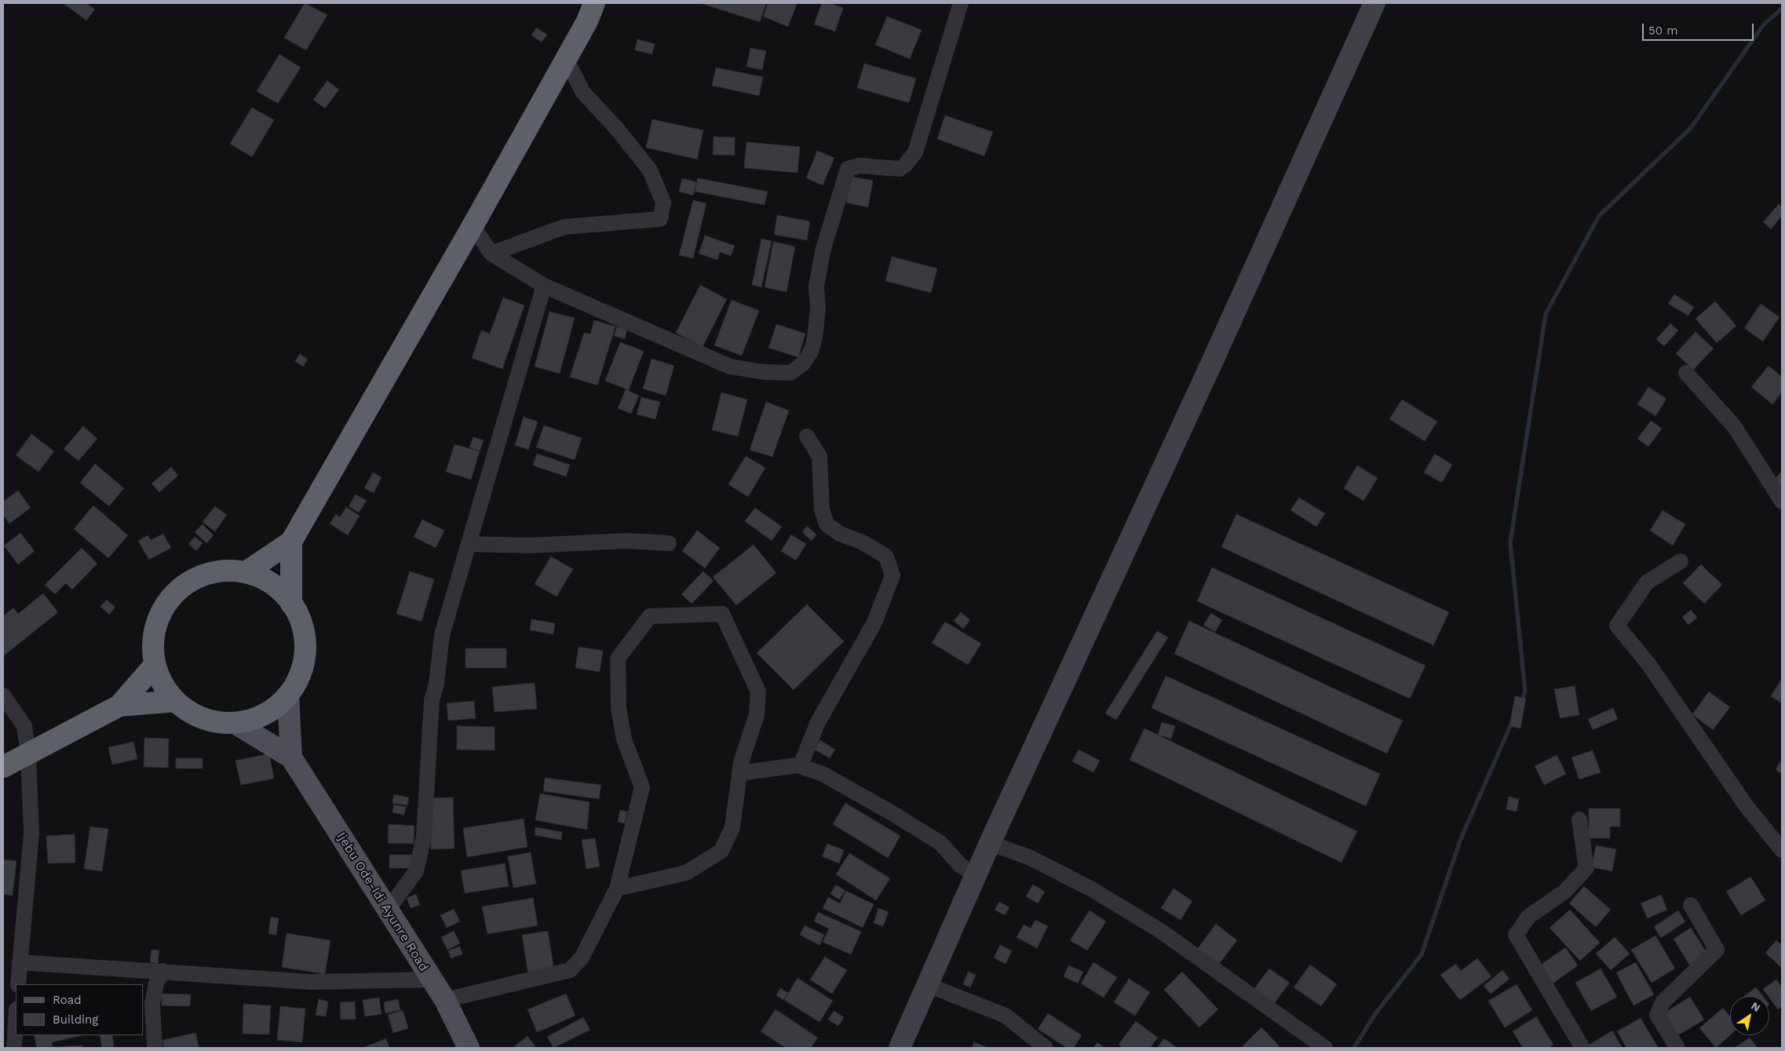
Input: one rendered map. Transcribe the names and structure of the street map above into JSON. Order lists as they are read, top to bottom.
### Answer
{
  "streets": {
    "main road": ["Ijebu Ode-Idi Ayunre Road"]
  },
  "legend": ["Road", "Building"],
  "scale_bar": "50 m",
  "north": "top right"
}
